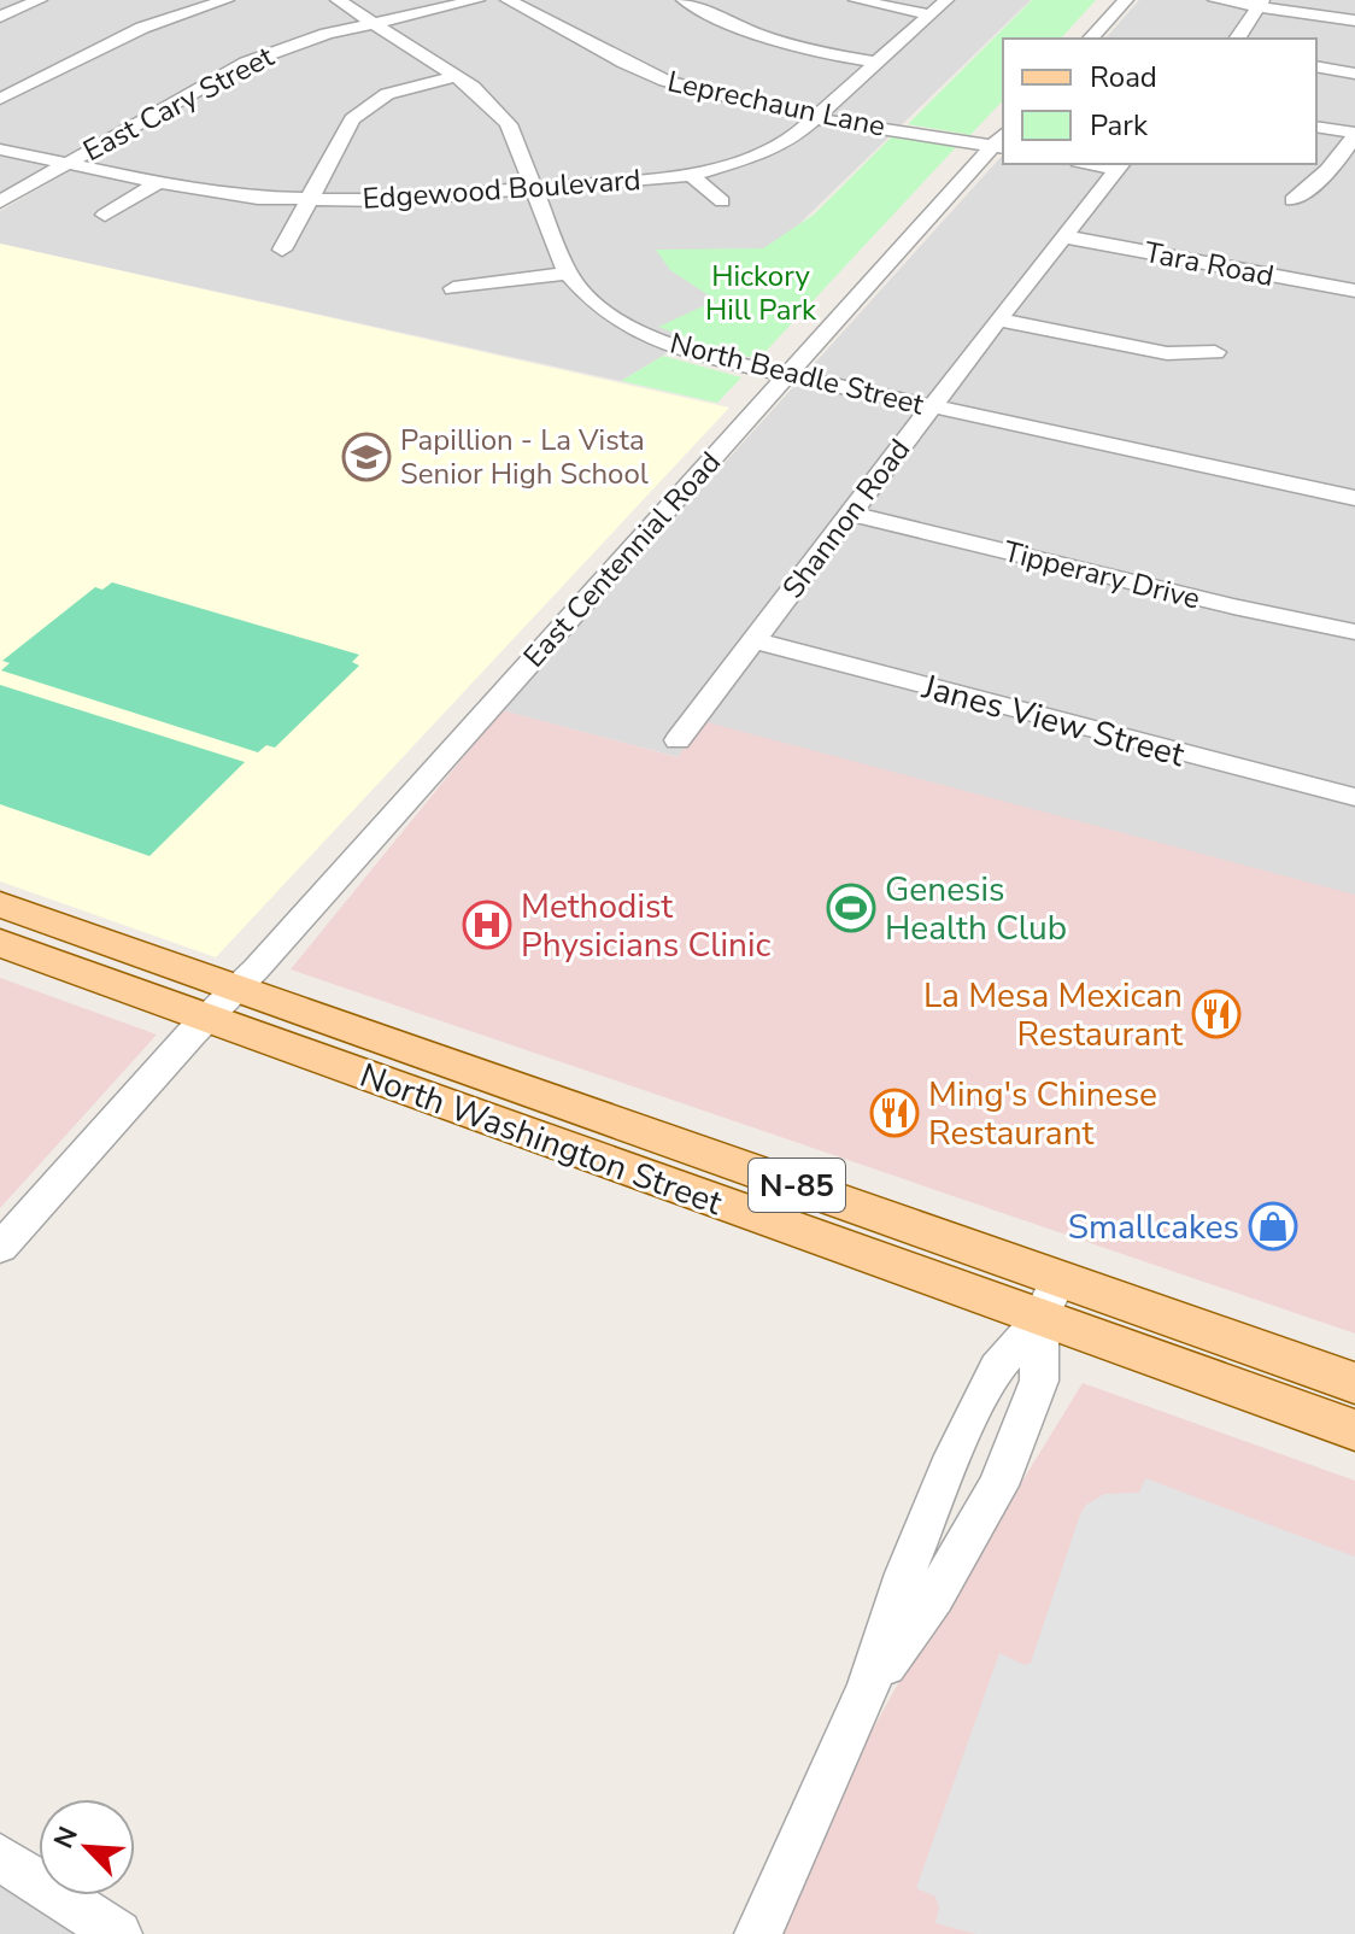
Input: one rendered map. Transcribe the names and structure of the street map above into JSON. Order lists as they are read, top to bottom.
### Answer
{
  "streets": {
    "main road": ["North Washington Street", "N-85"],
    "street": [
      "East Cary Street",
      "Leprechaun Lane",
      "Edgewood Boulevard",
      "Tara Road",
      "North Beadle Street",
      "Shannon Road",
      "East Centennial Road",
      "Tipperary Drive",
      "Janes View Street"
    ]
  },
  "crossings": [
    ["East Cary Street", "Edgewood Boulevard"],
    ["East Cary Street", "North Beadle Street"],
    ["Leprechaun Lane", "Edgewood Boulevard"],
    ["Leprechaun Lane", "East Centennial Road"],
    ["Edgewood Boulevard", "North Beadle Street"],
    ["Tara Road", "Shannon Road"],
    ["North Beadle Street", "Shannon Road"],
    ["North Beadle Street", "East Centennial Road"],
    ["Shannon Road", "Tipperary Drive"],
    ["Shannon Road", "Janes View Street"],
    ["East Centennial Road", "North Washington Street"]
  ],
  "parks": ["Hickory Hill Park"],
  "places": {
    "school or university": ["Papillion - La Vista Senior High School"],
    "sports": ["Genesis Health Club"],
    "hospital": ["Methodist Physicians Clinic"],
    "restaurant": ["La Mesa Mexican Restaurant", "Ming's Chinese Restaurant"],
    "shop": ["Smallcakes"]
  },
  "legend": ["Road", "Park"],
  "north": "top left"
}
